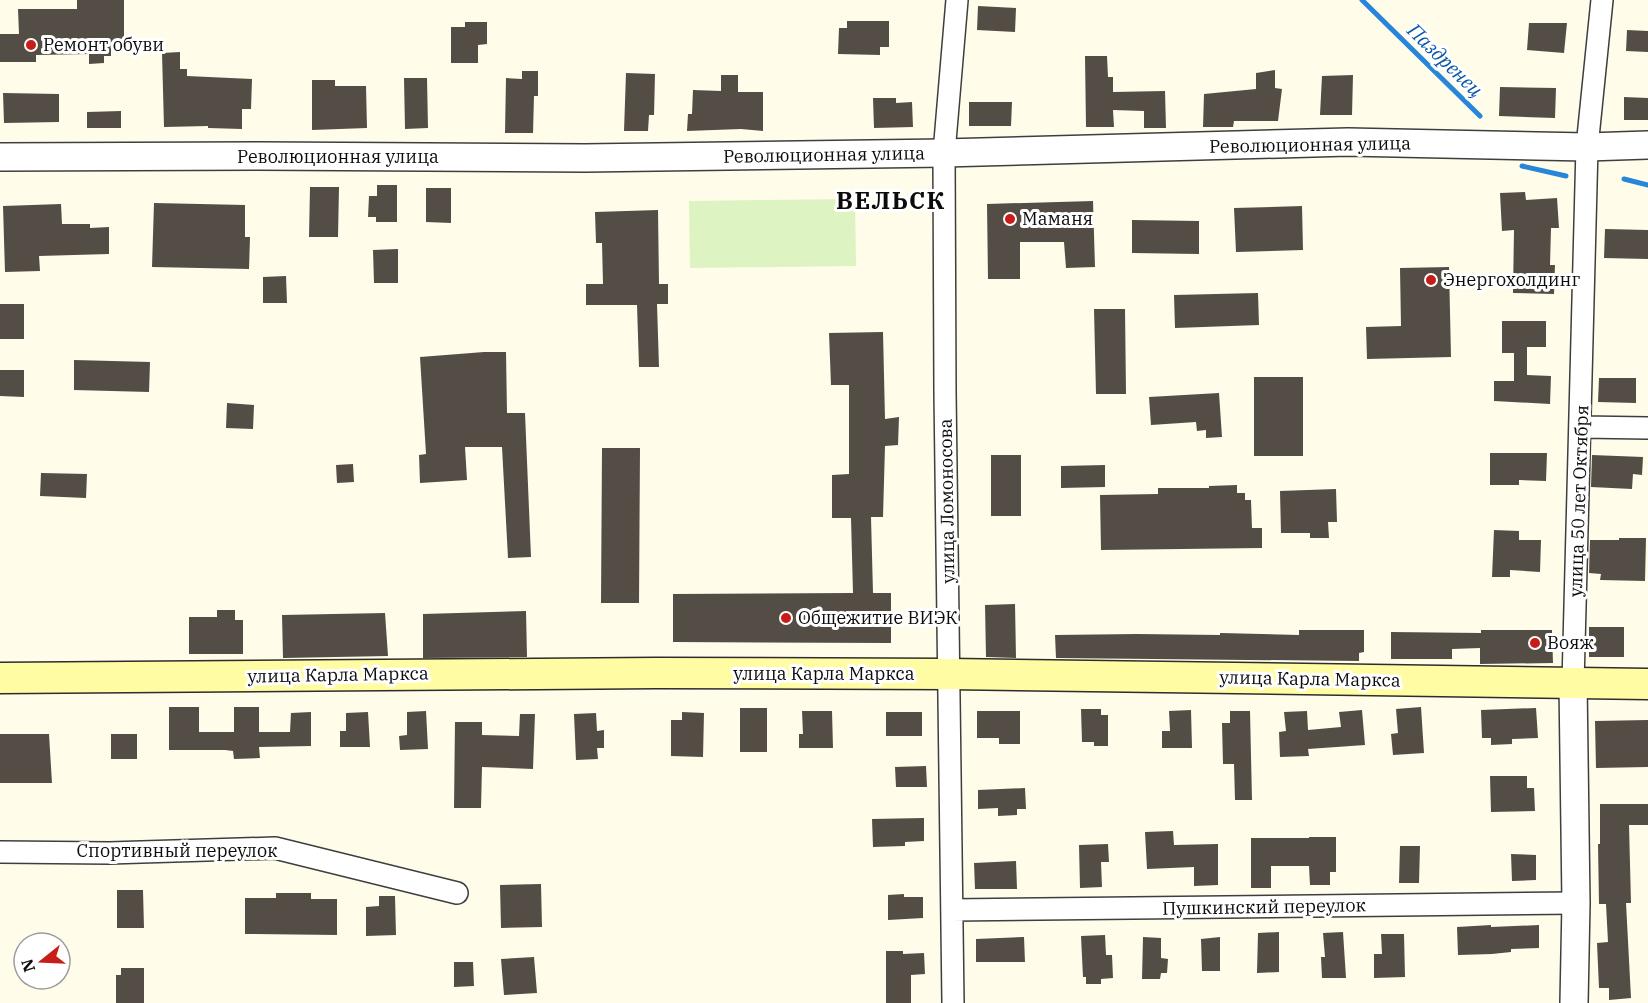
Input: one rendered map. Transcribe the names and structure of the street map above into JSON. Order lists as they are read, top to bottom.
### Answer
{
  "streets": {
    "main road": ["улица Карла Маркса"],
    "street": [
      "Революционная улица",
      "улица Ломоносова",
      "улица 50 лет Октября",
      "Спортивный переулок",
      "Пушкинский переулок"
    ]
  },
  "crossings": [
    ["Революционная улица", "улица Ломоносова"],
    ["Революционная улица", "улица 50 лет Октября"],
    ["улица Ломоносова", "улица Карла Маркса"],
    ["улица Ломоносова", "Пушкинский переулок"],
    ["улица 50 лет Октября", "улица Карла Маркса"],
    ["улица 50 лет Октября", "Пушкинский переулок"]
  ],
  "districts": ["ВЕЛЬСК"],
  "water": ["Паздренец"],
  "places": [
    "Ремонт обуви",
    "Маманя",
    "Энергохолдинг",
    "Общежитие ВИЭК",
    "Вояж"
  ],
  "north": "left"
}
